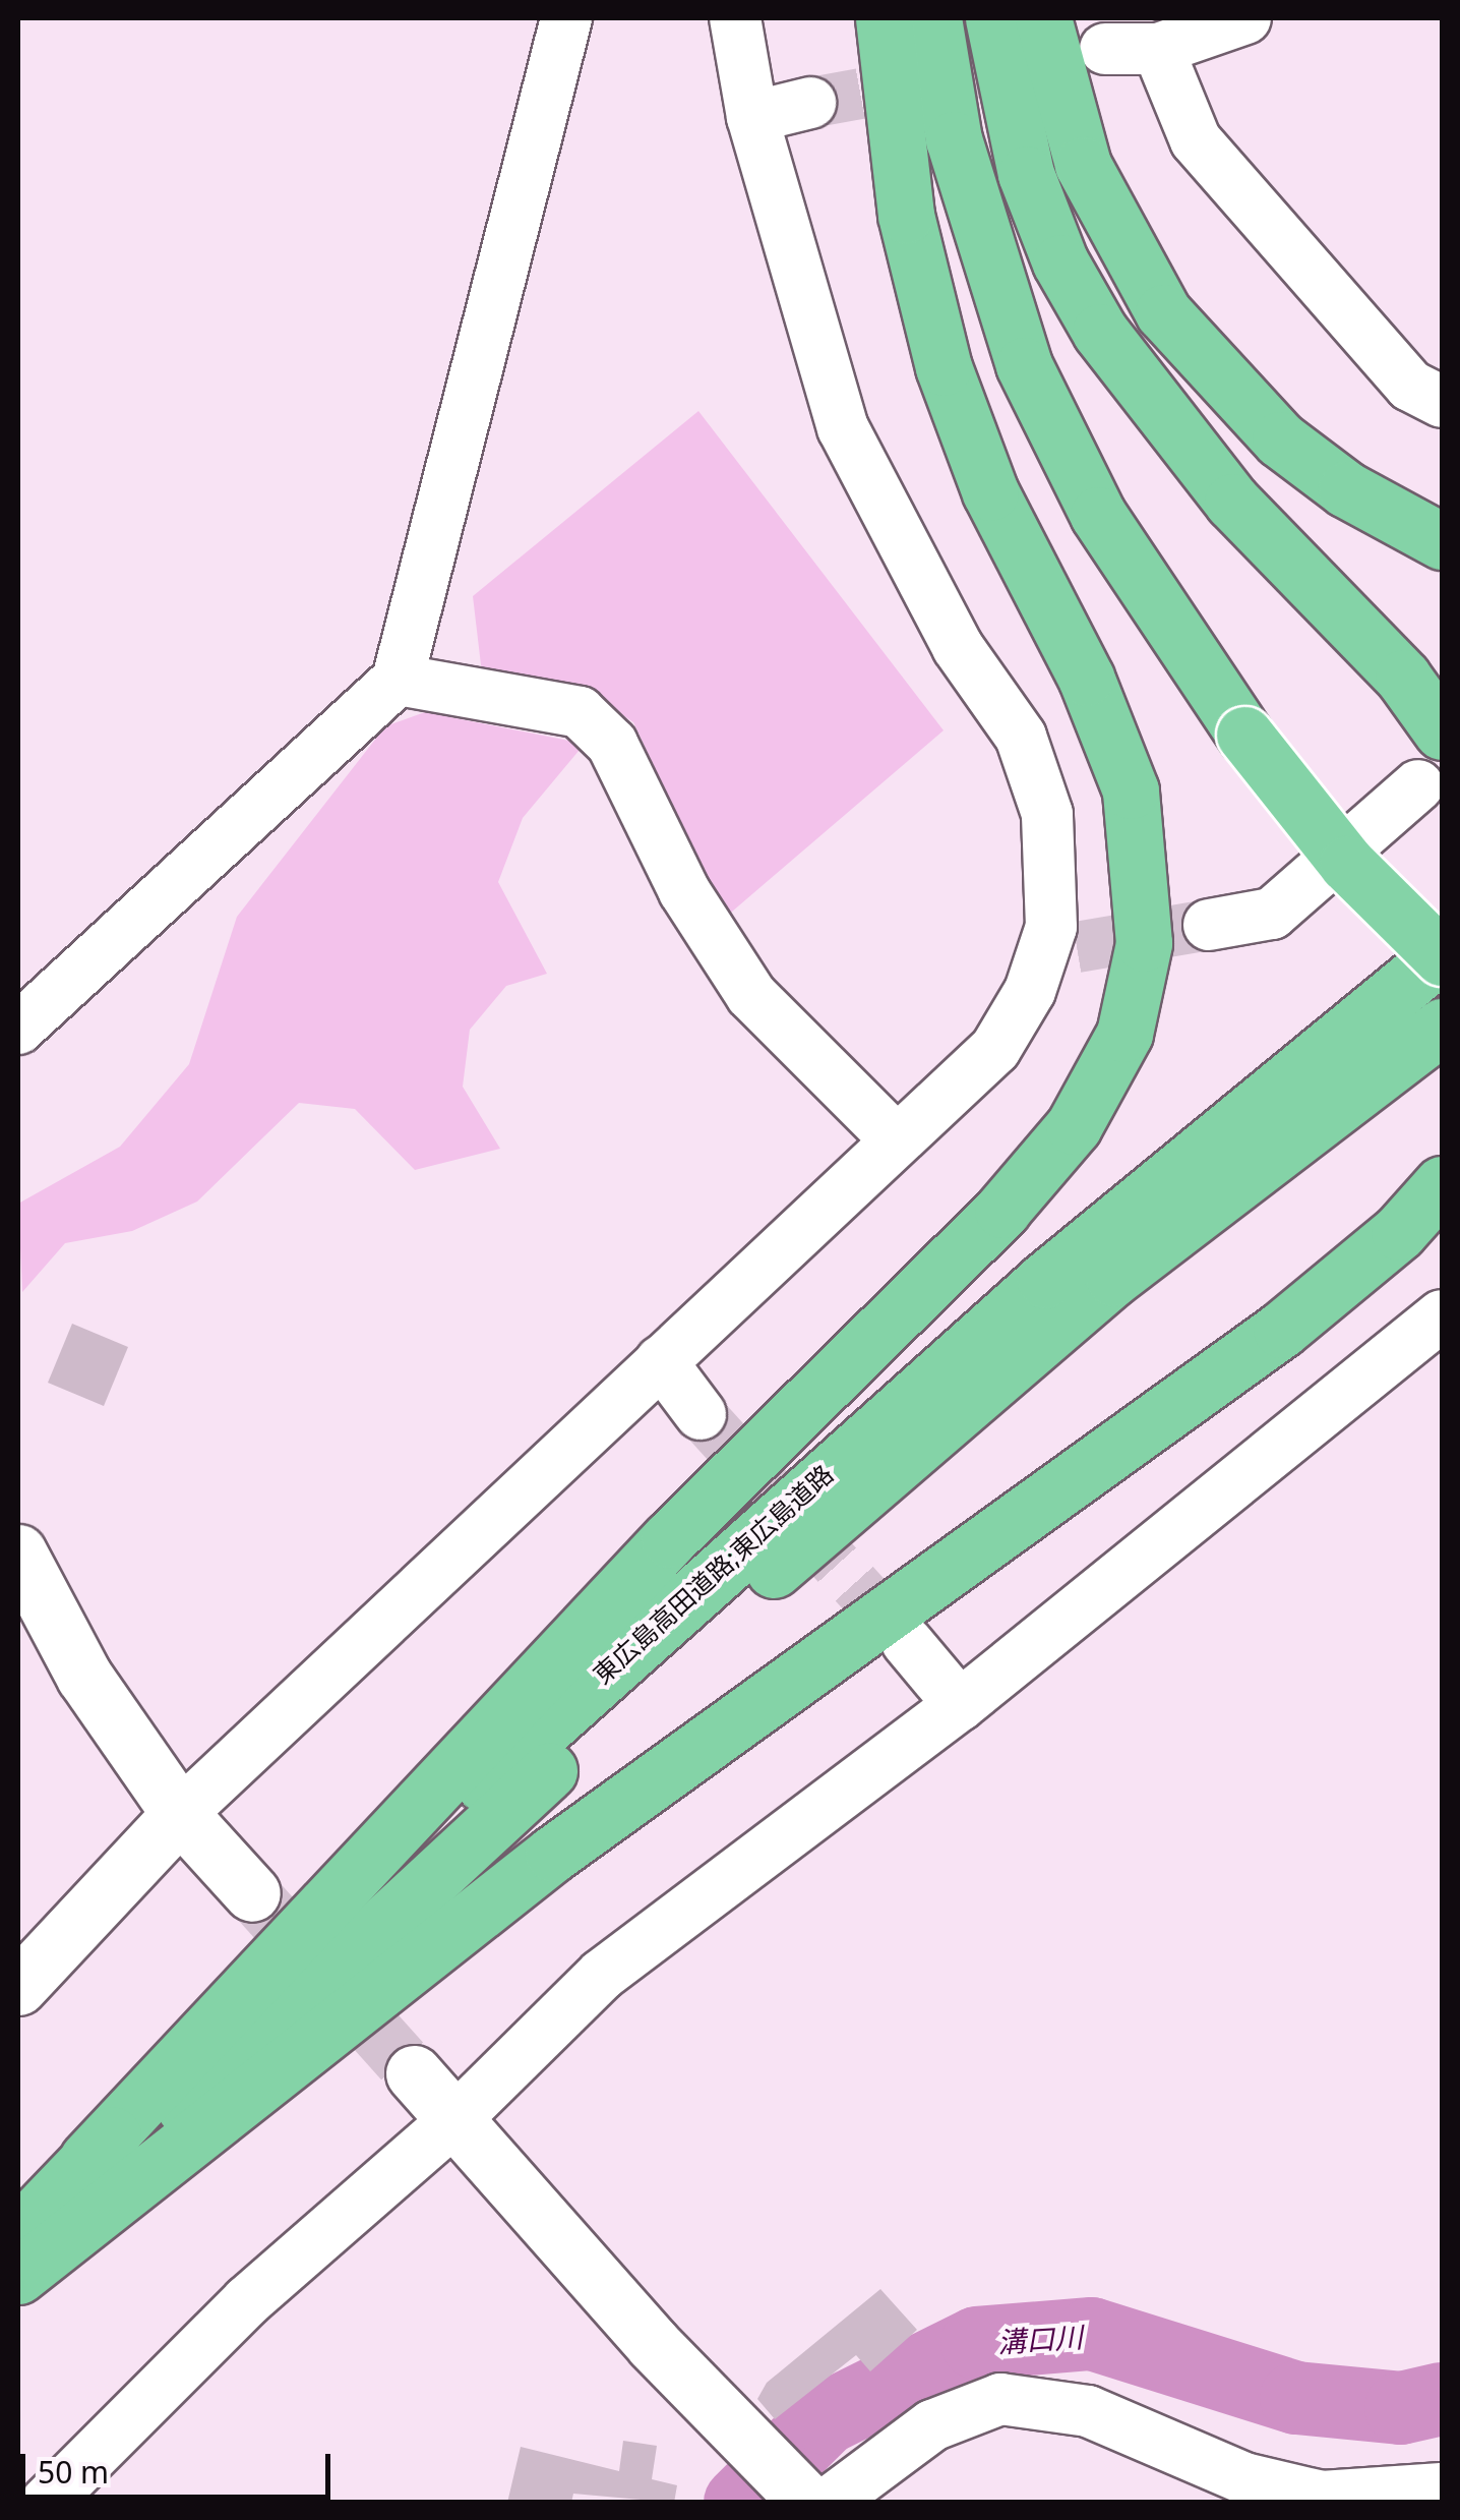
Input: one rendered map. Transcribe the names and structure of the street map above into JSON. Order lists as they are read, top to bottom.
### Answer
{
  "streets": {
    "highway": ["東広島高田道路;東広島道路"]
  },
  "water": ["溝口川"],
  "scale_bar": "50 m"
}
